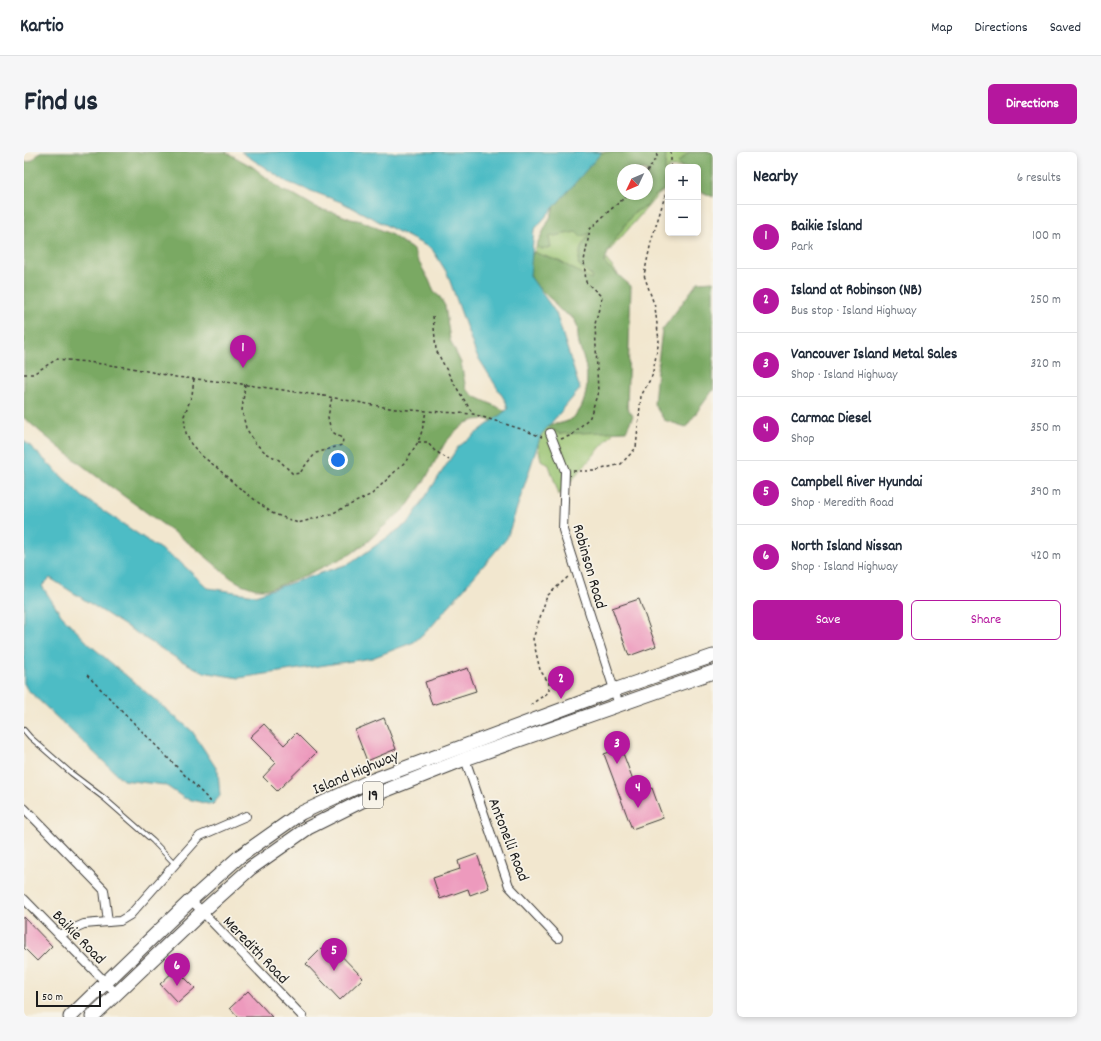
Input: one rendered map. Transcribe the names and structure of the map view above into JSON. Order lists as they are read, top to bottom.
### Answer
{
  "streets": {
    "main road": ["Island Highway", "19"],
    "street": [
      "Robinson Road",
      "Antonelli Road",
      "Baikie Road",
      "Meredith Road"
    ]
  },
  "crossings": [
    ["Robinson Road", "Island Highway"],
    ["Island Highway", "Antonelli Road"],
    ["Island Highway", "Baikie Road"],
    ["Island Highway", "Meredith Road"]
  ],
  "scale_bar": "50 m",
  "north": "bottom left",
  "page": {
    "header": "Kartio",
    "nav": ["Map", "Directions", "Saved"],
    "title": "Find us",
    "buttons": [
      "Directions",
      ["Save", "Share"]
    ],
    "heading": ["Nearby", "6 results"],
    "map_buttons": ["+", "−"],
    "list": [
      {
        "mark": "1",
        "name": "Baikie Island",
        "note": "Park",
        "value": "100 m"
      },
      {
        "mark": "2",
        "name": "Island at Robinson (NB)",
        "note": "Bus stop · Island Highway",
        "value": "250 m"
      },
      {
        "mark": "3",
        "name": "Vancouver Island Metal Sales",
        "note": "Shop · Island Highway",
        "value": "320 m"
      },
      {
        "mark": "4",
        "name": "Carmac Diesel",
        "note": "Shop",
        "value": "350 m"
      },
      {
        "mark": "5",
        "name": "Campbell River Hyundai",
        "note": "Shop · Meredith Road",
        "value": "390 m"
      },
      {
        "mark": "6",
        "name": "North Island Nissan",
        "note": "Shop · Island Highway",
        "value": "420 m"
      }
    ],
    "pins": [
      "1",
      "2",
      "3",
      "4",
      "5",
      "6"
    ],
    "scale": "50 m"
  }
}
